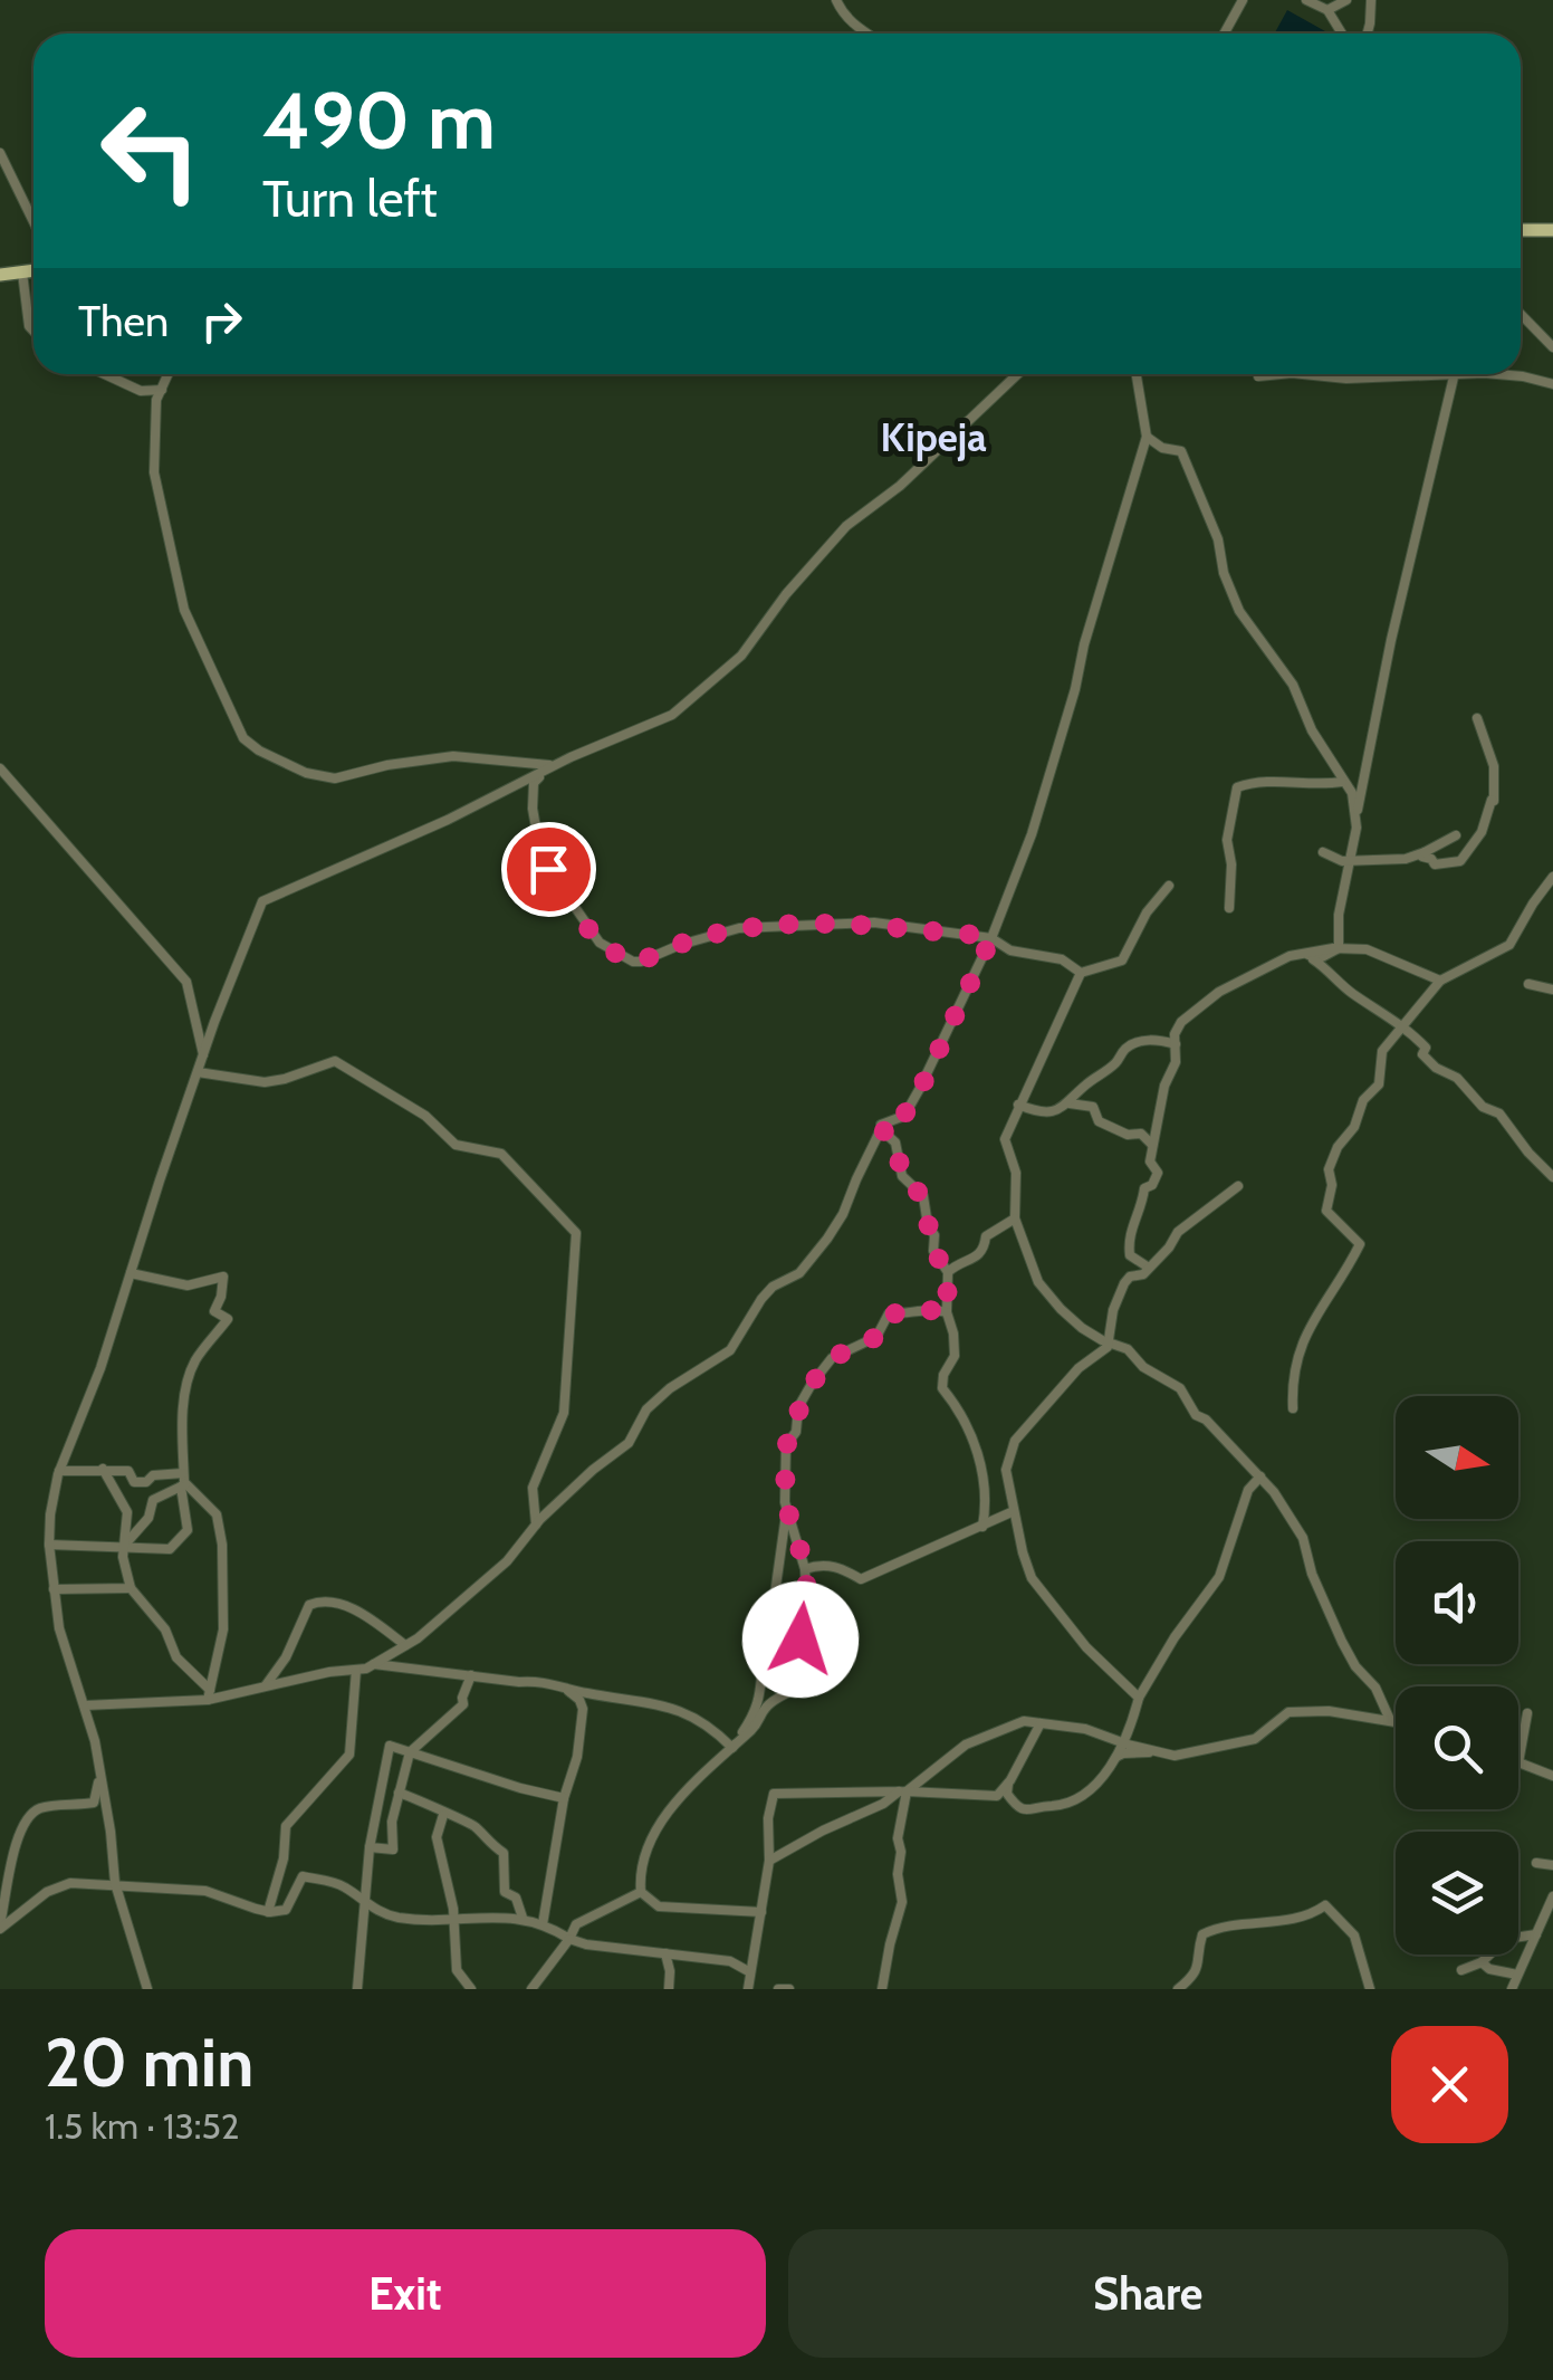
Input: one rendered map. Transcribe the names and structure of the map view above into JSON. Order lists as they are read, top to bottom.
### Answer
{
  "districts": ["Kipeja"],
  "north": "right",
  "page": {
    "turn": ["490 m", "Turn left"],
    "then": "Then",
    "heading": ["20 min", "1.5 km · 13:52"],
    "buttons": ["Exit", "Share"]
  }
}
